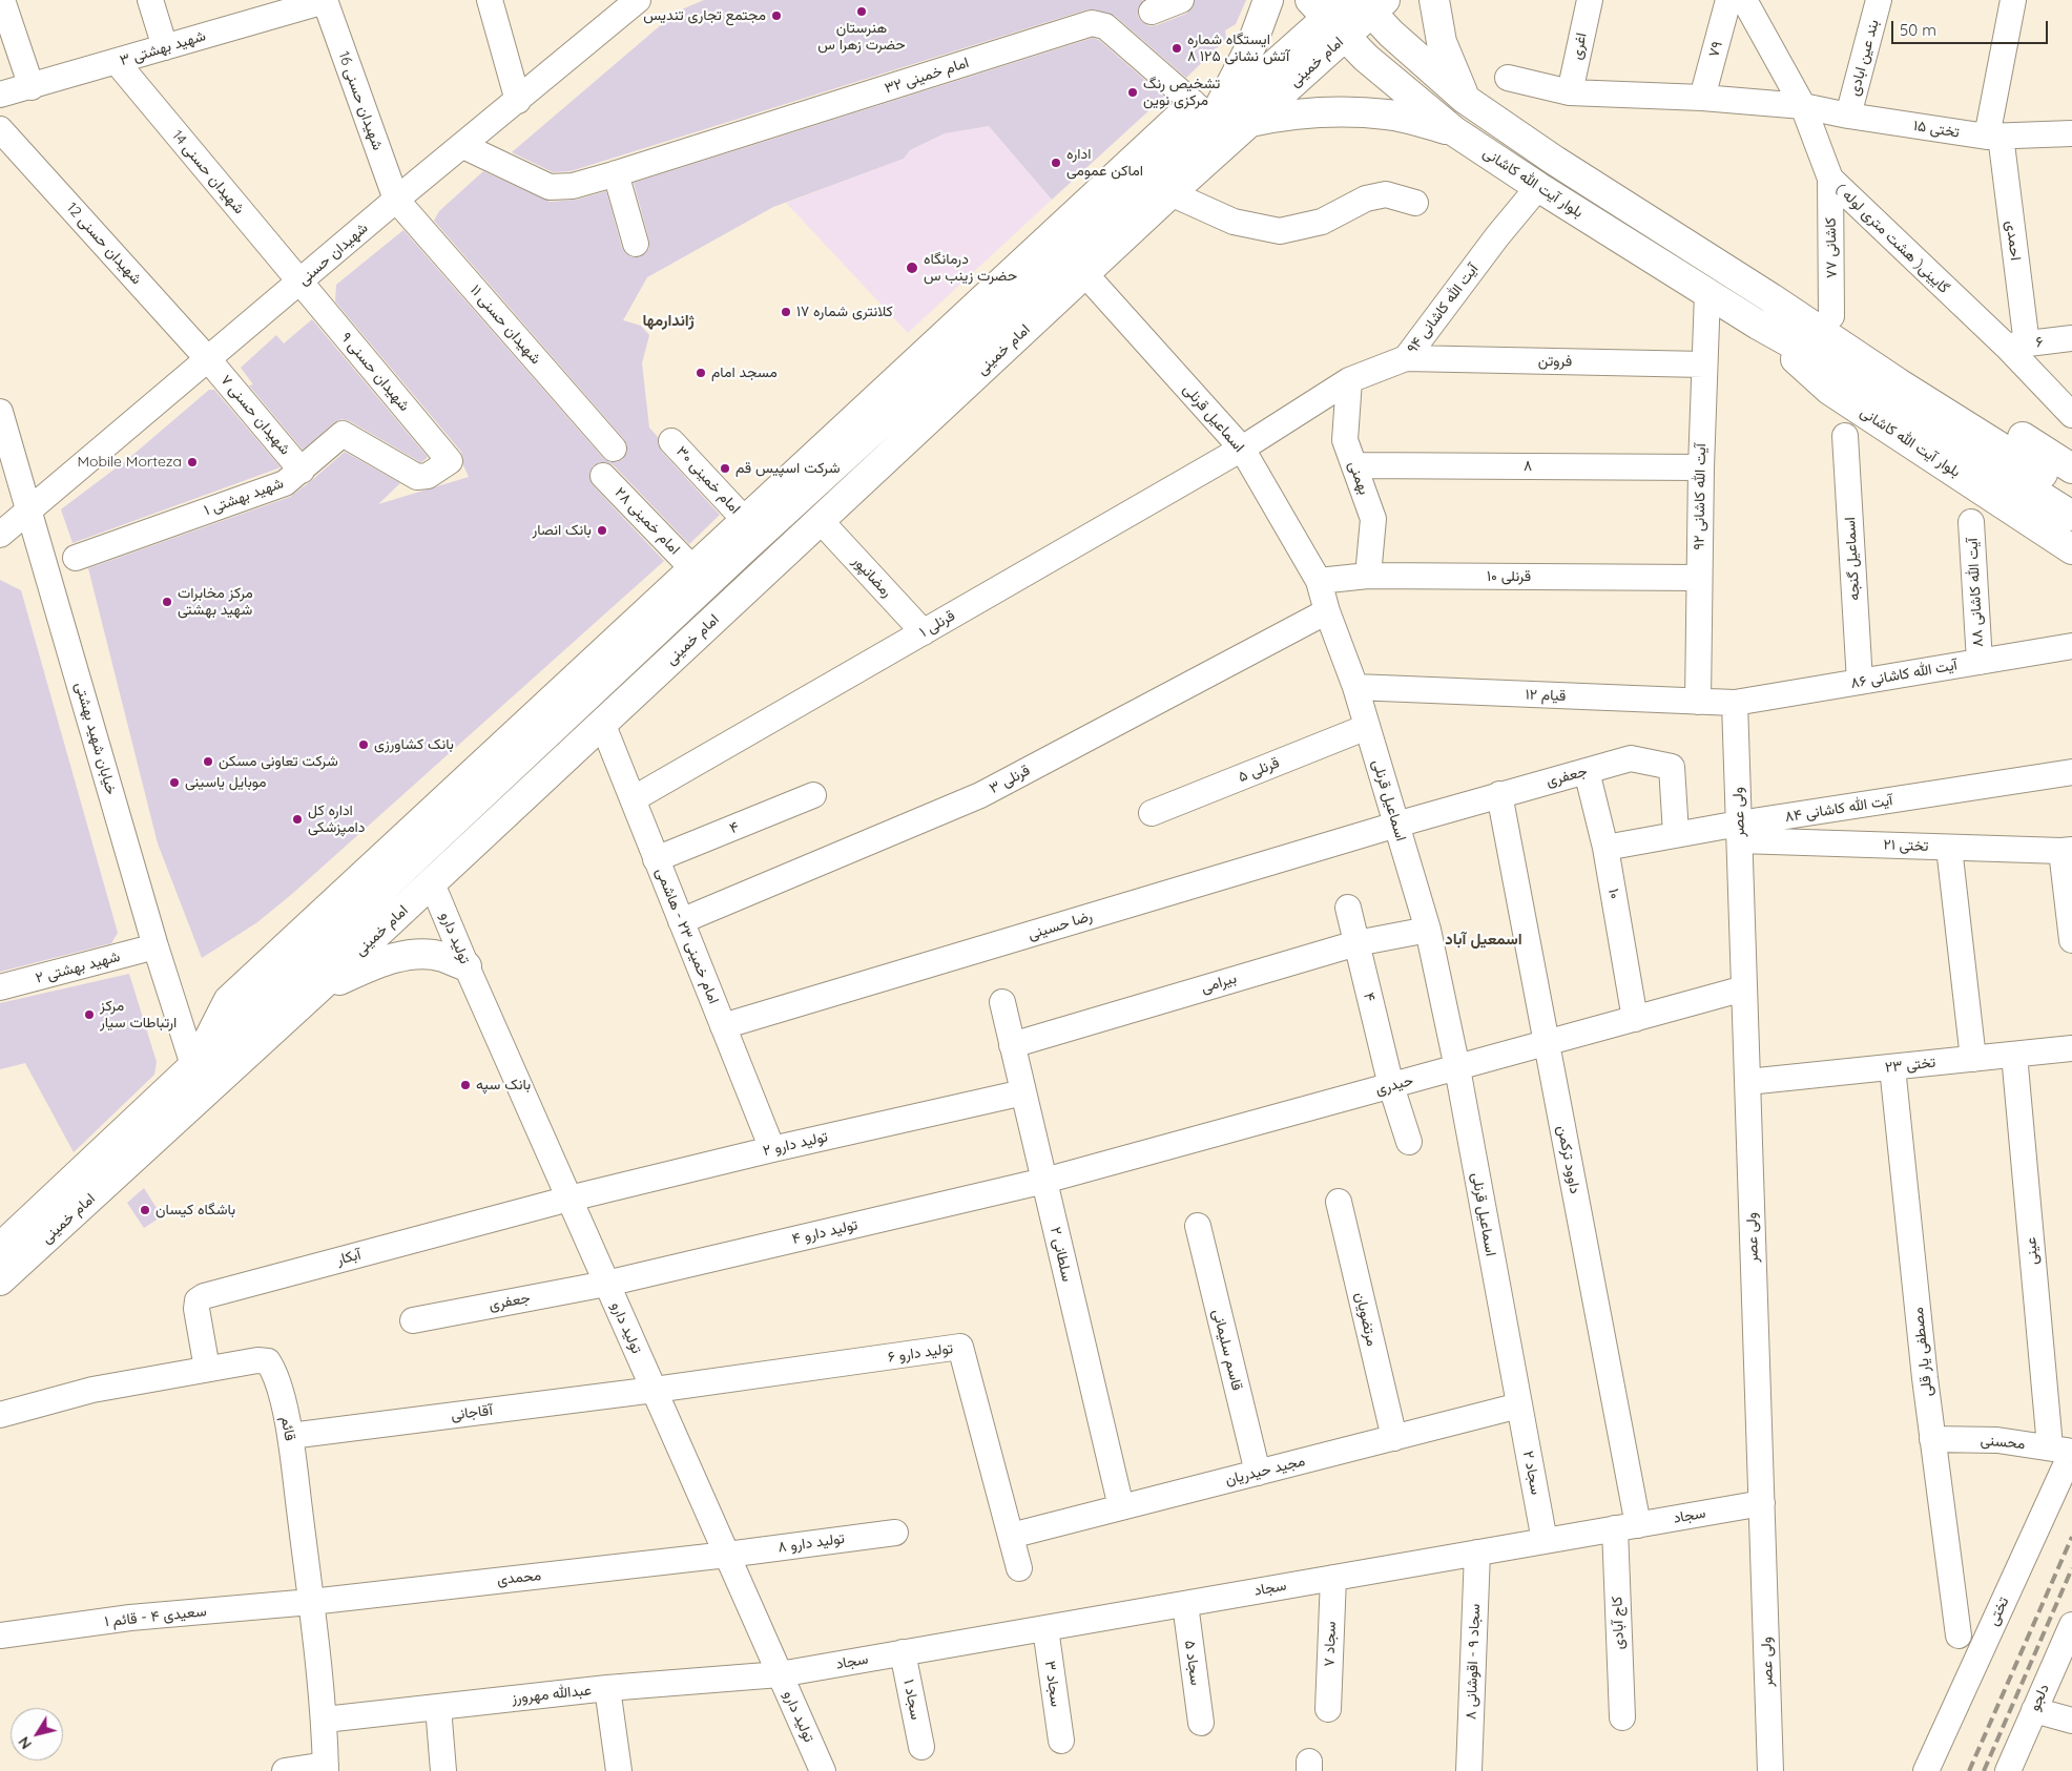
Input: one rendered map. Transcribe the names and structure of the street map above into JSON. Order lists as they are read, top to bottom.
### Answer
{
  "streets": {
    "main road": ["امام خمینی", "بلوار آیت الله کاشانی"],
    "street": [
      "اغری",
      "شهید بهشتی ۳",
      "۷۹",
      "بند عین ابادی",
      "امام خمینی ۳۲",
      "شهیدان حسنی 16",
      "تختی ۱۵",
      "شهیدان حسنی 14",
      "گایینی( هشت متری لوله )",
      "احمدی",
      "شهیدان حسنی 12",
      "کاشانی ۷۷",
      "شهیدان حسنی",
      "آیت الله کاشانی ۹۴",
      "شهیدان حسنی ۱۱",
      "۶",
      "فروتن",
      "شهیدان حسنی ۹",
      "شهیدان حسنی ۷",
      "اسماعیل قرنلی",
      "۸",
      "بهمنی",
      "امام خمینی ۳۰",
      "شهید بهشتی ۱",
      "آیت الله کاشانی ۹۲",
      "امام خمینی ۲۸",
      "اسماعیل گنجه",
      "رمضانپور",
      "قرنلی ۱۰",
      "آیت الله کاشانی ۸۸",
      "قرنلی ۱",
      "آیت الله کاشانی ۸۶",
      "۱۲ قیام",
      "خیابان شهید بهشتی",
      "قرنلی ۵",
      "جعفری",
      "قرنلی ۳",
      "آیت الله کاشانی ۸۴",
      "ولی عصر",
      "۴",
      "تختی ۲۱",
      "۱۰",
      "رضا حسینی",
      "امام خمینی ۲۳ - هاشمی",
      "تولید دارو",
      "شهید بهشتی ۲",
      "بیرامی",
      "تختی ۲۳",
      "حیدری",
      "تولید دارو ۲",
      "داوود ترکمن",
      "تولید دارو ۴",
      "عینی",
      "۲ سلطانی",
      "آبکار",
      "مرتضویان",
      "قاسم سلیمانی",
      "مصطفی یار قلی",
      "تولید دارو ۶",
      "آقاجانی",
      "قائم",
      "محسنی",
      "مجید حیدریان",
      "سجاد ۲",
      "سجاد",
      "تولید دارو ۸",
      "محمدی",
      "تختی",
      "سعیدی ۴ - قائم ۱",
      "کاج آبادی",
      "سجاد ۷",
      "سجاد ۹ - اقوشانی ۸",
      "سجاد ۵",
      "سجاد ۳",
      "عبدالله مهرورز",
      "دلجو",
      "سجاد ۱"
    ]
  },
  "crossings": [
    ["اغری", "تختی ۱۵"],
    ["شهید بهشتی ۳", "شهیدان حسنی 16"],
    ["شهید بهشتی ۳", "شهیدان حسنی 14"],
    ["۷۹", "تختی ۱۵"],
    ["بند عین ابادی", "تختی ۱۵"],
    ["امام خمینی", "امام خمینی ۳۲"],
    ["امام خمینی", "بلوار آیت الله کاشانی"],
    ["امام خمینی", "اسماعیل قرنلی"],
    ["امام خمینی", "امام خمینی ۳۰"],
    ["امام خمینی", "امام خمینی ۲۸"],
    ["امام خمینی", "رمضانپور"],
    ["امام خمینی", "خیابان شهید بهشتی"],
    ["امام خمینی", "امام خمینی ۲۳ - هاشمی"],
    ["امام خمینی", "تولید دارو"],
    ["امام خمینی ۳۲", "شهیدان حسنی"],
    ["شهیدان حسنی 16", "شهیدان حسنی"],
    ["شهیدان حسنی 16", "شهیدان حسنی ۱۱"],
    ["تختی ۱۵", "گایینی( هشت متری لوله )"],
    ["تختی ۱۵", "احمدی"],
    ["شهیدان حسنی 14", "شهیدان حسنی"],
    ["شهیدان حسنی 14", "شهیدان حسنی ۹"],
    ["بلوار آیت الله کاشانی", "آیت الله کاشانی ۹۴"],
    ["بلوار آیت الله کاشانی", "آیت الله کاشانی ۹۲"],
    ["گایینی( هشت متری لوله )", "احمدی"],
    ["گایینی( هشت متری لوله )", "کاشانی ۷۷"],
    ["گایینی( هشت متری لوله )", "۶"],
    ["احمدی", "۶"],
    ["شهیدان حسنی 12", "شهیدان حسنی"],
    ["شهیدان حسنی 12", "شهیدان حسنی ۷"],
    ["شهیدان حسنی", "شهیدان حسنی ۱۱"],
    ["شهیدان حسنی", "شهیدان حسنی ۹"],
    ["شهیدان حسنی", "شهیدان حسنی ۷"],
    ["شهیدان حسنی", "خیابان شهید بهشتی"],
    ["آیت الله کاشانی ۹۴", "فروتن"],
    ["آیت الله کاشانی ۹۴", "اسماعیل قرنلی"],
    ["آیت الله کاشانی ۹۴", "بهمنی"],
    ["آیت الله کاشانی ۹۴", "قرنلی ۱"],
    ["فروتن", "آیت الله کاشانی ۹۲"],
    ["شهیدان حسنی ۹", "شهید بهشتی ۱"],
    ["شهیدان حسنی ۷", "شهید بهشتی ۱"],
    ["اسماعیل قرنلی", "قرنلی ۱۰"],
    ["اسماعیل قرنلی", "قرنلی ۱"],
    ["اسماعیل قرنلی", "۱۲ قیام"],
    ["اسماعیل قرنلی", "قرنلی ۵"],
    ["اسماعیل قرنلی", "جعفری"],
    ["اسماعیل قرنلی", "قرنلی ۳"],
    ["اسماعیل قرنلی", "رضا حسینی"],
    ["اسماعیل قرنلی", "بیرامی"],
    ["اسماعیل قرنلی", "حیدری"],
    ["اسماعیل قرنلی", "مجید حیدریان"],
    ["اسماعیل قرنلی", "سجاد ۲"],
    ["۸", "بهمنی"],
    ["۸", "آیت الله کاشانی ۹۲"],
    ["بهمنی", "قرنلی ۱۰"],
    ["آیت الله کاشانی ۹۲", "قرنلی ۱۰"],
    ["آیت الله کاشانی ۹۲", "۱۲ قیام"],
    ["اسماعیل گنجه", "آیت الله کاشانی ۸۶"],
    ["رمضانپور", "قرنلی ۱"],
    ["آیت الله کاشانی ۸۸", "آیت الله کاشانی ۸۶"],
    ["قرنلی ۱", "امام خمینی ۲۳ - هاشمی"],
    ["آیت الله کاشانی ۸۶", "۱۲ قیام"],
    ["آیت الله کاشانی ۸۶", "ولی عصر"],
    ["۱۲ قیام", "ولی عصر"],
    ["خیابان شهید بهشتی", "شهید بهشتی ۲"],
    ["جعفری", "آیت الله کاشانی ۸۴"],
    ["جعفری", "۱۰"],
    ["جعفری", "رضا حسینی"],
    ["جعفری", "تولید دارو"],
    ["جعفری", "داوود ترکمن"],
    ["جعفری", "تولید دارو ۴"],
    ["قرنلی ۳", "امام خمینی ۲۳ - هاشمی"],
    ["آیت الله کاشانی ۸۴", "ولی عصر"],
    ["آیت الله کاشانی ۸۴", "تختی ۲۱"],
    ["آیت الله کاشانی ۸۴", "۱۰"],
    ["ولی عصر", "تختی ۲۱"],
    ["ولی عصر", "تختی ۲۳"],
    ["ولی عصر", "حیدری"],
    ["ولی عصر", "سجاد"],
    ["۴", "امام خمینی ۲۳ - هاشمی"],
    ["۴", "بیرامی"],
    ["۴", "حیدری"],
    ["۱۰", "حیدری"],
    ["رضا حسینی", "امام خمینی ۲۳ - هاشمی"],
    ["امام خمینی ۲۳ - هاشمی", "تولید دارو ۲"],
    ["تولید دارو", "تولید دارو ۲"],
    ["تولید دارو", "تولید دارو ۴"],
    ["تولید دارو", "آبکار"],
    ["تولید دارو", "تولید دارو ۶"],
    ["تولید دارو", "آقاجانی"],
    ["تولید دارو", "سجاد"],
    ["تولید دارو", "تولید دارو ۸"],
    ["تولید دارو", "محمدی"],
    ["تولید دارو", "عبدالله مهرورز"],
    ["بیرامی", "۲ سلطانی"],
    ["تختی ۲۳", "عینی"],
    ["تختی ۲۳", "مصطفی یار قلی"],
    ["حیدری", "داوود ترکمن"],
    ["حیدری", "تولید دارو ۴"],
    ["حیدری", "۲ سلطانی"],
    ["تولید دارو ۲", "۲ سلطانی"],
    ["تولید دارو ۲", "آبکار"],
    ["داوود ترکمن", "سجاد"],
    ["داوود ترکمن", "کاج آبادی"],
    ["تولید دارو ۴", "۲ سلطانی"],
    ["عینی", "محسنی"],
    ["عینی", "تختی"],
    ["۲ سلطانی", "مجید حیدریان"],
    ["آبکار", "قائم"],
    ["مرتضویان", "مجید حیدریان"],
    ["قاسم سلیمانی", "مجید حیدریان"],
    ["مصطفی یار قلی", "محسنی"],
    ["تولید دارو ۶", "آقاجانی"],
    ["تولید دارو ۶", "مجید حیدریان"],
    ["آقاجانی", "قائم"],
    ["قائم", "محمدی"],
    ["قائم", "سعیدی ۴ - قائم ۱"],
    ["قائم", "عبدالله مهرورز"],
    ["محسنی", "تختی"],
    ["مجید حیدریان", "سجاد ۲"],
    ["سجاد ۲", "سجاد"],
    ["سجاد", "کاج آبادی"],
    ["سجاد", "سجاد ۷"],
    ["سجاد", "سجاد ۹ - اقوشانی ۸"],
    ["سجاد", "سجاد ۵"],
    ["سجاد", "سجاد ۳"],
    ["سجاد", "عبدالله مهرورز"],
    ["سجاد", "سجاد ۱"],
    ["تولید دارو ۸", "محمدی"],
    ["محمدی", "سعیدی ۴ - قائم ۱"]
  ],
  "districts": ["ژاندارمها", "اسمعیل آباد"],
  "places": [
    "هنرستان حضرت زهرا س",
    "مجتمع تجاری تندیس",
    "ایستگاه شماره ۸ آتش نشانی ۱۲۵",
    "تشخیص رنگ مرکزی نوین",
    "اداره اماکن عمومی",
    "درمانگاه حضرت زینب س",
    "کلانتری شماره ۱۷",
    "مسجد امام",
    "Mobile Morteza",
    "شرکت اسپیس قم",
    "بانک انصار",
    "مرکز مخابرات شهید بهشتی",
    "بانک کشاورزی",
    "شرکت تعاونی مسکن",
    "موبایل یاسینی",
    "اداره کل دامپزشکی",
    "مرکز ارتباطات سیار",
    "بانک سپه",
    "باشگاه کیسان"
  ],
  "scale_bar": "50 m",
  "north": "bottom left"
}
